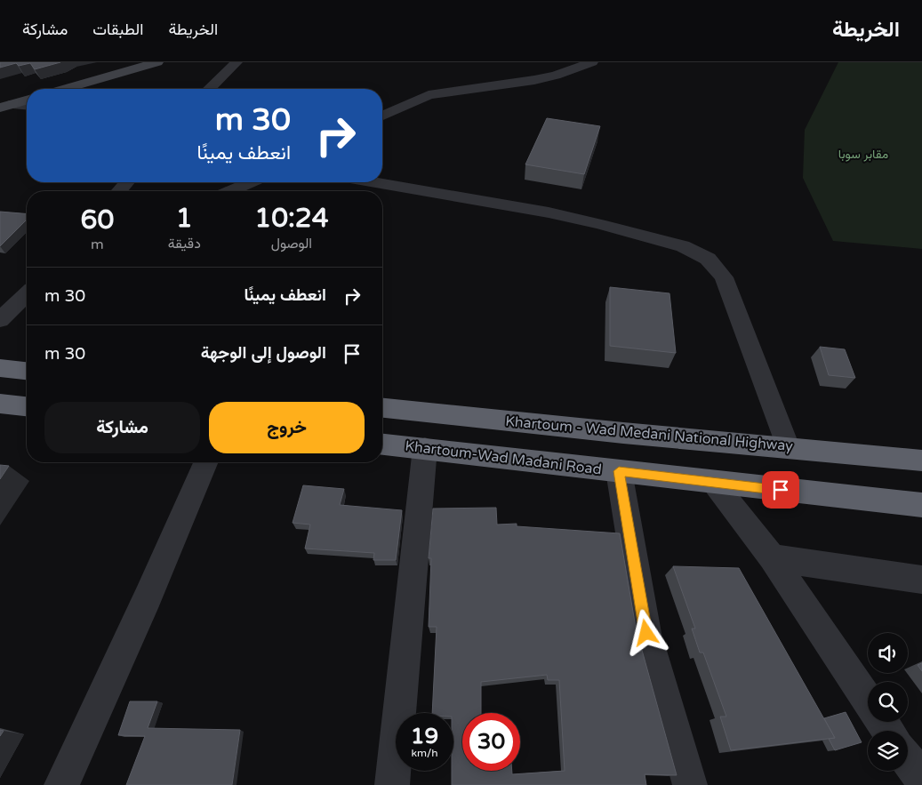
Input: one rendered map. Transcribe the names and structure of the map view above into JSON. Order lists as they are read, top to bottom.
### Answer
{
  "streets": {
    "highway": ["Khartoum - Wad Medani National Highway", "Khartoum-Wad Madani Road"]
  },
  "parks": ["مقابر سوبا"],
  "page": {
    "header": "الخريطة",
    "nav": ["الخريطة", "الطبقات", "مشاركة"],
    "turn": ["30 m", "انعطف يمينًا"],
    "eta": [
      "10:24",
      "الوصول",
      "1",
      "دقيقة",
      "60",
      "m"
    ],
    "list": [
      {
        "name": "انعطف يمينًا",
        "value": "30 m"
      },
      {
        "name": "الوصول إلى الوجهة",
        "value": "30 m"
      }
    ],
    "buttons": ["خروج", "مشاركة"],
    "speed": "19 km/h",
    "limit": "30"
  }
}
